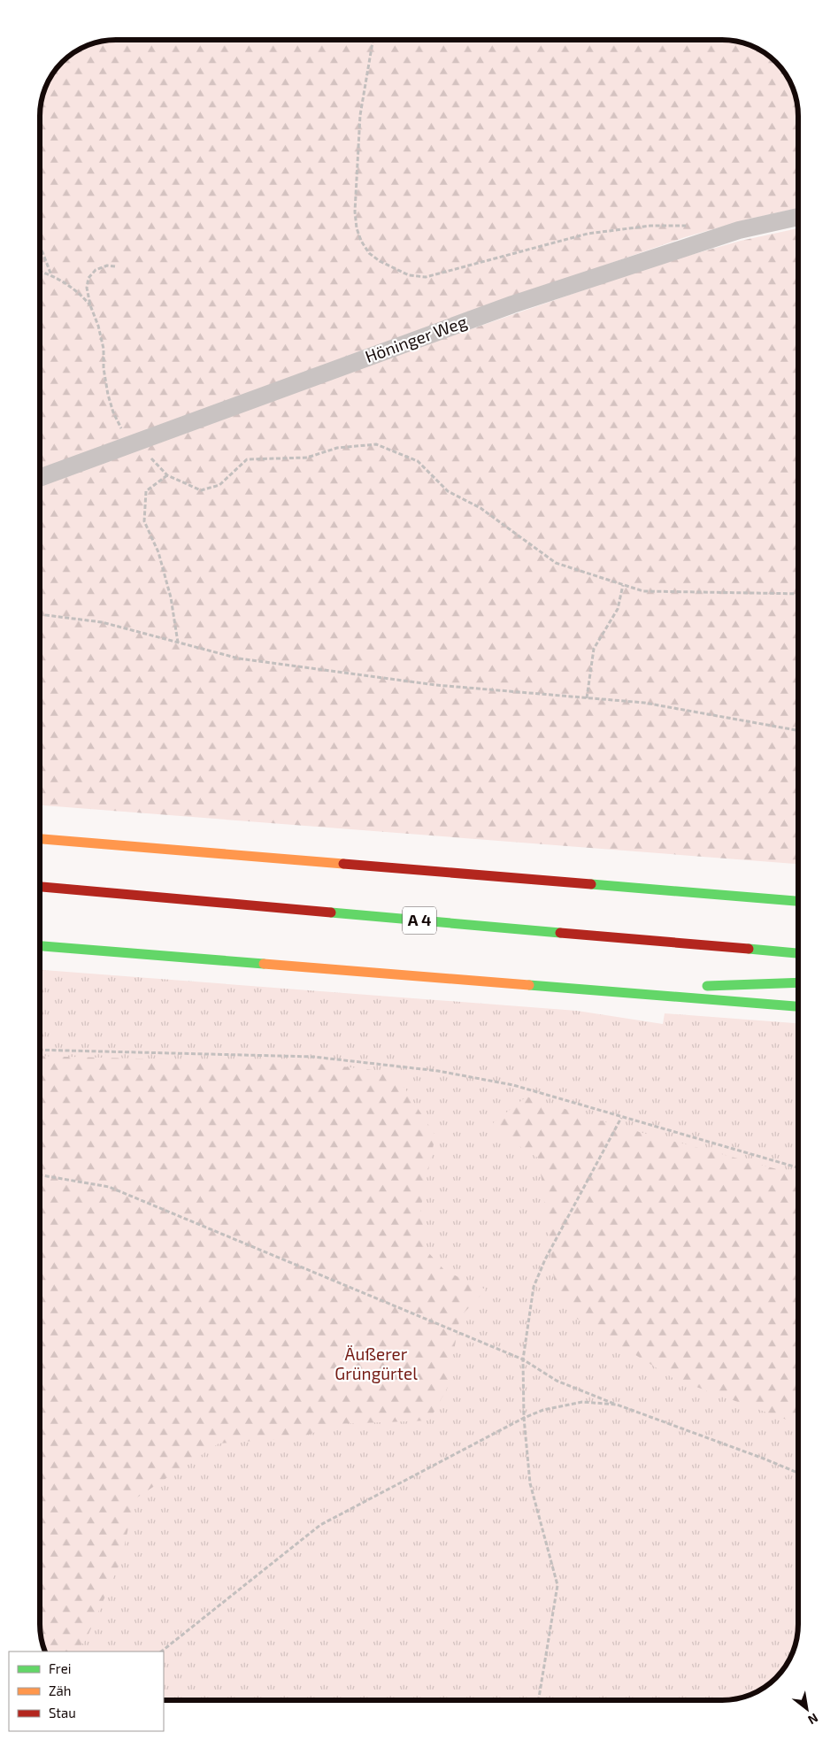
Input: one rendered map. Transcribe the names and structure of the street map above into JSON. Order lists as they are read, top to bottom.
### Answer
{
  "streets": {
    "highway": ["A 4"],
    "street": ["Höninger Weg"]
  },
  "parks": ["Äußerer Grüngürtel"],
  "legend": ["Frei", "Zäh", "Stau"],
  "north": "bottom right"
}
